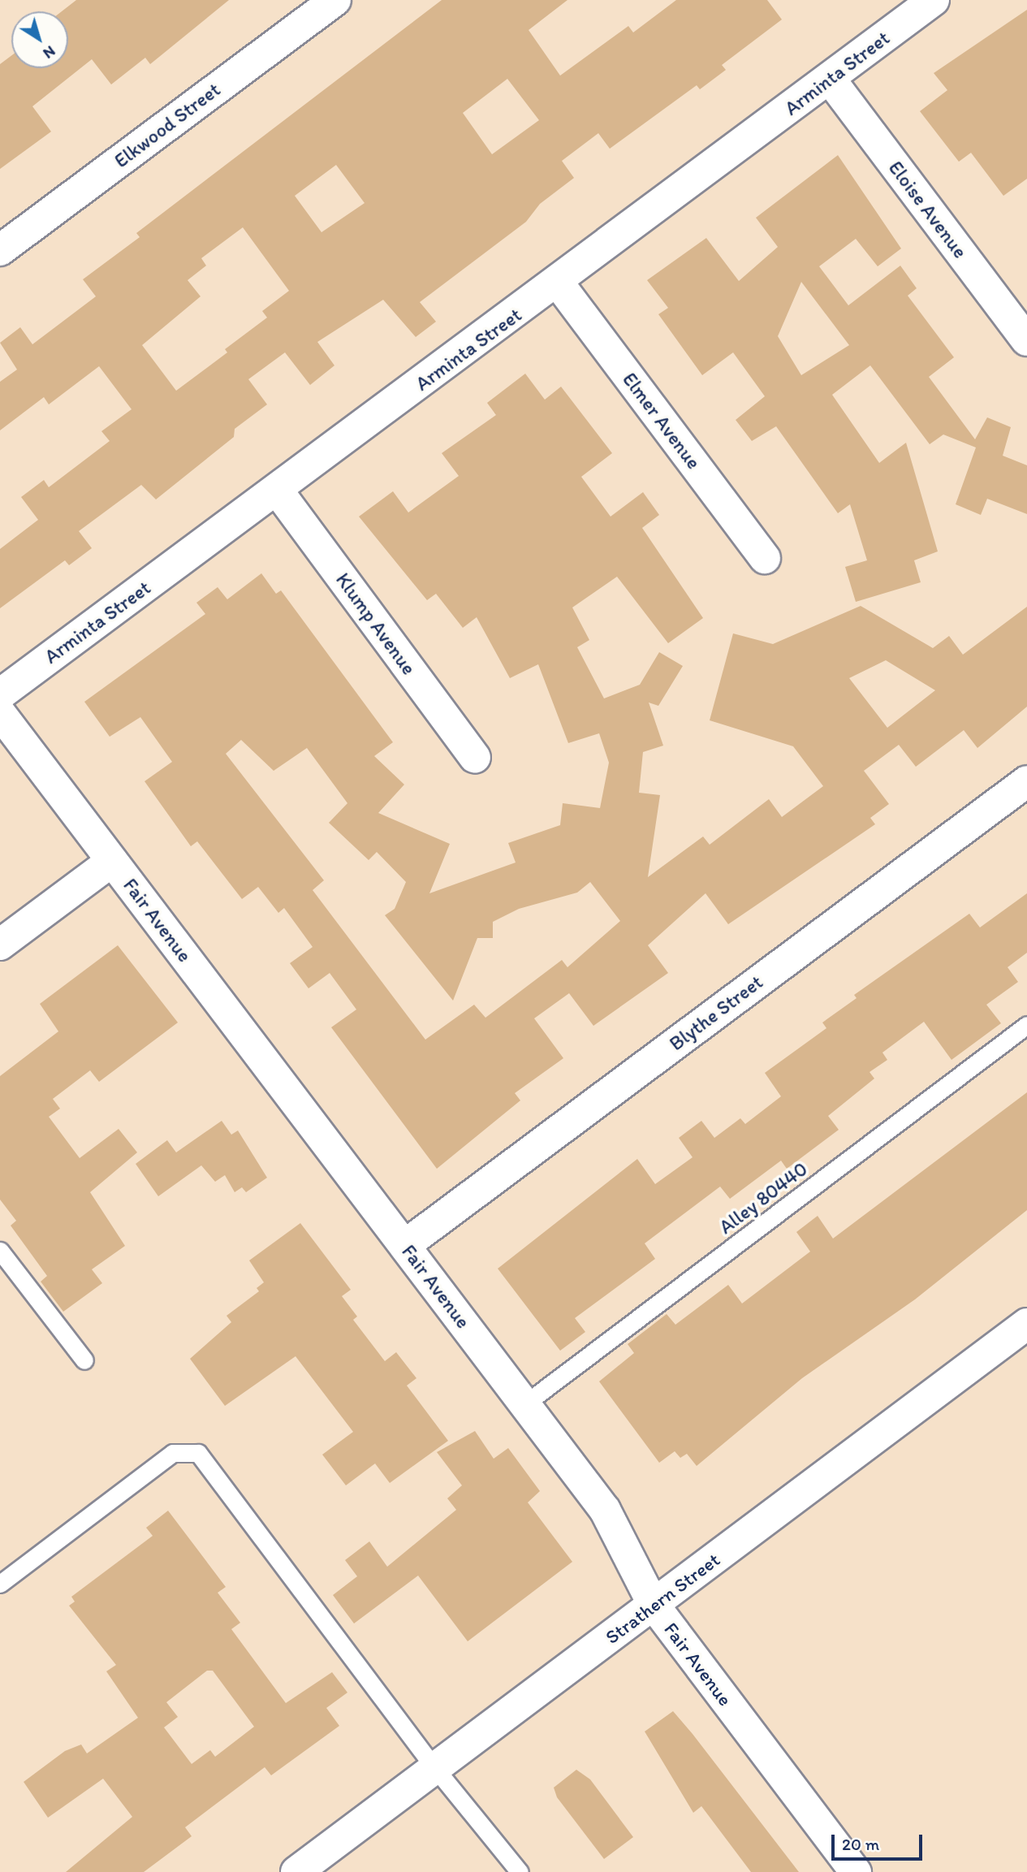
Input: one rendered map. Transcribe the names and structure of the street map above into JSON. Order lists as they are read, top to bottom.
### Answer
{
  "streets": {
    "street": [
      "Arminta Street",
      "Elkwood Street",
      "Eloise Avenue",
      "Elmer Avenue",
      "Klump Avenue",
      "Fair Avenue",
      "Blythe Street",
      "Strathern Street"
    ],
    "lane": ["Alley 80440"]
  },
  "crossings": [
    ["Arminta Street", "Eloise Avenue"],
    ["Arminta Street", "Elmer Avenue"],
    ["Arminta Street", "Klump Avenue"],
    ["Fair Avenue", "Blythe Street"],
    ["Fair Avenue", "Alley 80440"],
    ["Fair Avenue", "Strathern Street"]
  ],
  "scale_bar": "20 m",
  "north": "bottom right"
}
